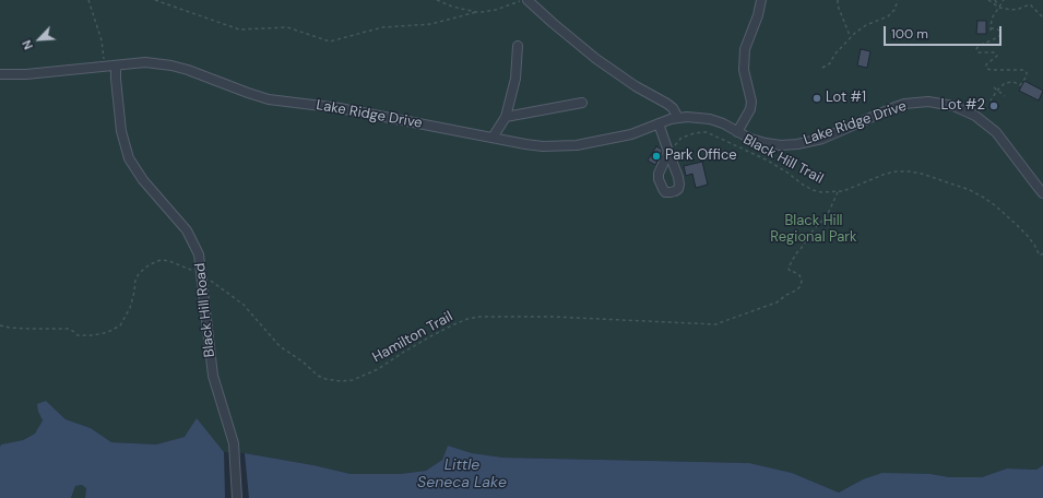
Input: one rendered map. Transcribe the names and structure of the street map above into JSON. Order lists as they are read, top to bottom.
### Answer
{
  "streets": {
    "street": ["Lake Ridge Drive", "Black Hill Road"],
    "path": ["Black Hill Trail", "Hamilton Trail"]
  },
  "crossings": [
    ["Lake Ridge Drive", "Black Hill Road"],
    ["Black Hill Trail", "Hamilton Trail"],
    ["Black Hill Road", "Hamilton Trail"]
  ],
  "water": ["Little Seneca Lake"],
  "parks": ["Black Hill Regional Park"],
  "places": ["Lot #1", "Lot #2", "Park Office"],
  "scale_bar": "100 m",
  "north": "bottom left"
}
